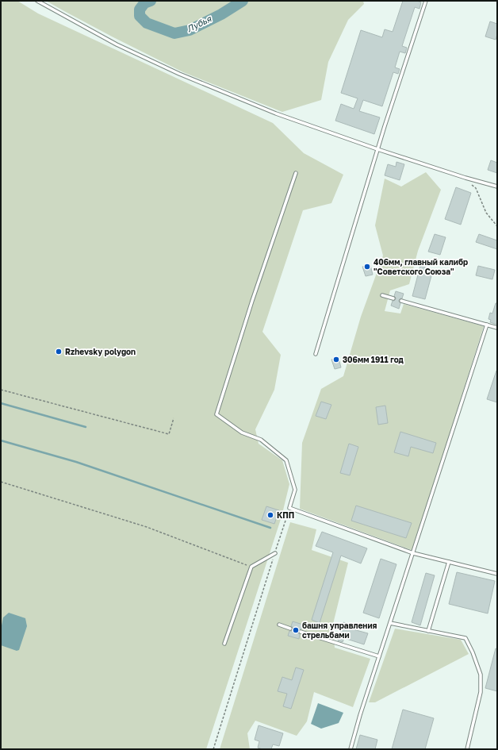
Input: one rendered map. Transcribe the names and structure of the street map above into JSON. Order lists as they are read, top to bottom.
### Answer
{
  "water": ["Лубья"],
  "places": [
    "406мм, главный калибр \"Советского Союза\"",
    "Rzhevsky polygon",
    "306мм 1911 год",
    "КПП",
    "башня управления стрельбами"
  ]
}
